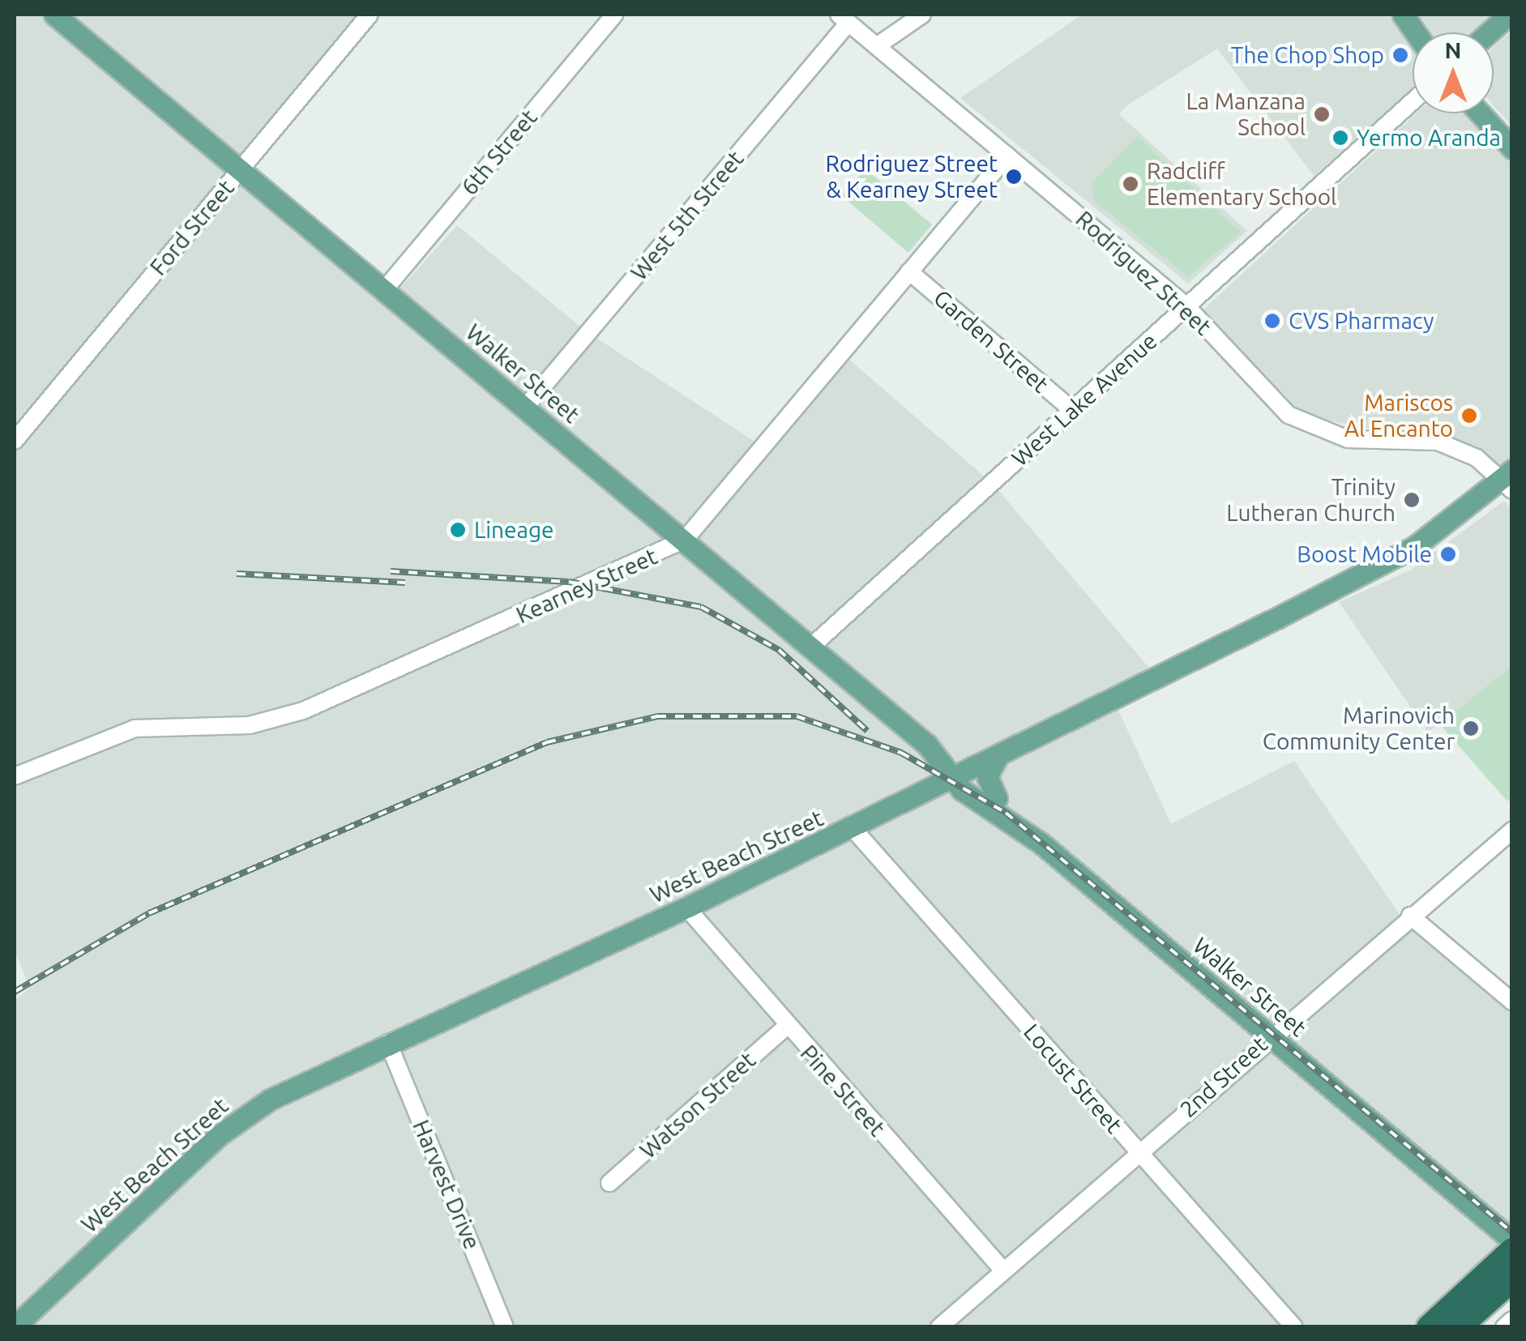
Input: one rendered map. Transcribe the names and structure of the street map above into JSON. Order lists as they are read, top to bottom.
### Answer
{
  "streets": {
    "main road": ["Walker Street", "West Beach Street"],
    "street": [
      "6th Street",
      "West 5th Street",
      "Ford Street",
      "Rodriguez Street",
      "Garden Street",
      "West Lake Avenue",
      "Kearney Street",
      "2nd Street",
      "Locust Street",
      "Pine Street",
      "Watson Street",
      "Harvest Drive"
    ]
  },
  "crossings": [
    ["6th Street", "Walker Street"],
    ["West 5th Street", "Rodriguez Street"],
    ["West 5th Street", "Walker Street"],
    ["Ford Street", "Walker Street"],
    ["Rodriguez Street", "West Lake Avenue"],
    ["Rodriguez Street", "Kearney Street"],
    ["Rodriguez Street", "West Beach Street"],
    ["Garden Street", "West Lake Avenue"],
    ["Garden Street", "Kearney Street"],
    ["Walker Street", "West Lake Avenue"],
    ["Walker Street", "Kearney Street"],
    ["Walker Street", "West Beach Street"],
    ["Walker Street", "2nd Street"],
    ["West Beach Street", "Locust Street"],
    ["West Beach Street", "Pine Street"],
    ["West Beach Street", "Harvest Drive"],
    ["2nd Street", "Locust Street"],
    ["2nd Street", "Pine Street"],
    ["Pine Street", "Watson Street"]
  ],
  "places": [
    "The Chop Shop",
    "La Manzana School",
    "Yermo Aranda",
    "Rodriguez Street & Kearney Street",
    "Radcliff Elementary School",
    "CVS Pharmacy",
    "Mariscos Al Encanto",
    "Trinity Lutheran Church",
    "Lineage",
    "Boost Mobile",
    "Marinovich Community Center"
  ],
  "north": "top"
}
